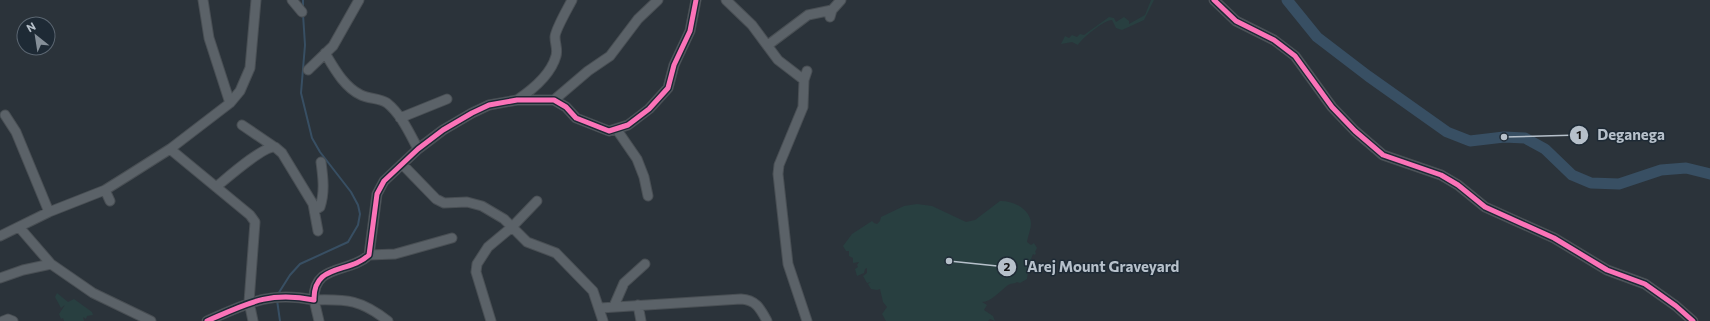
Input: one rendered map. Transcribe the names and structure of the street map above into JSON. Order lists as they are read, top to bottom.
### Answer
{
  "places": ["Deganega", "'Arej Mount Graveyard"],
  "north": "top left"
}
